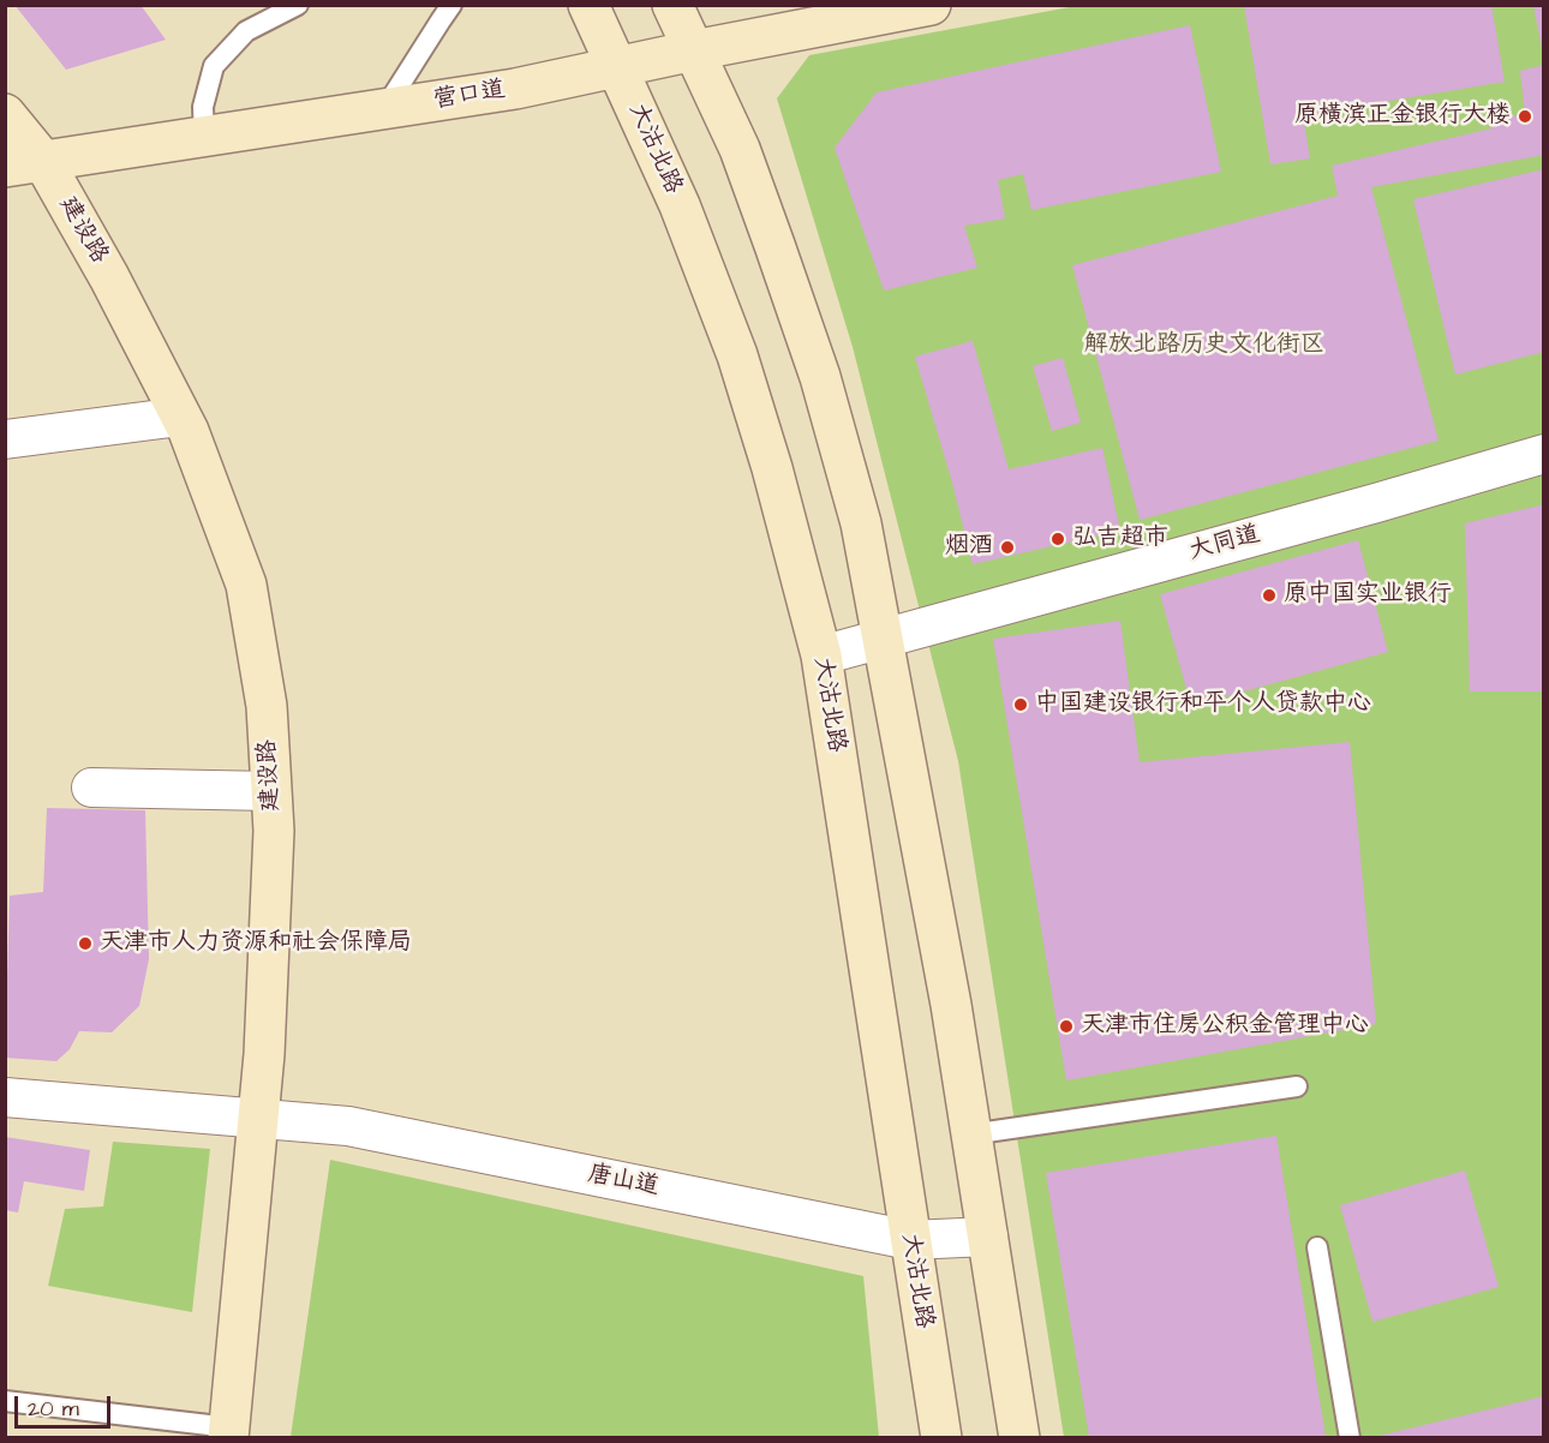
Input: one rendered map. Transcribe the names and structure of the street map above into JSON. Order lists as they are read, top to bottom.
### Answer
{
  "streets": {
    "main road": ["营口道", "大沽北路", "建设路"],
    "street": ["大同道", "唐山道"]
  },
  "crossings": [
    ["营口道", "大沽北路"],
    ["营口道", "建设路"],
    ["大沽北路", "大同道"],
    ["大沽北路", "唐山道"],
    ["建设路", "唐山道"]
  ],
  "parks": ["解放北路历史文化街区"],
  "places": [
    "原横滨正金银行大楼",
    "弘吉超市",
    "烟酒",
    "原中国实业银行",
    "中国建设银行和平个人贷款中心",
    "天津市人力资源和社会保障局",
    "天津市住房公积金管理中心"
  ],
  "scale_bar": "20 m"
}
